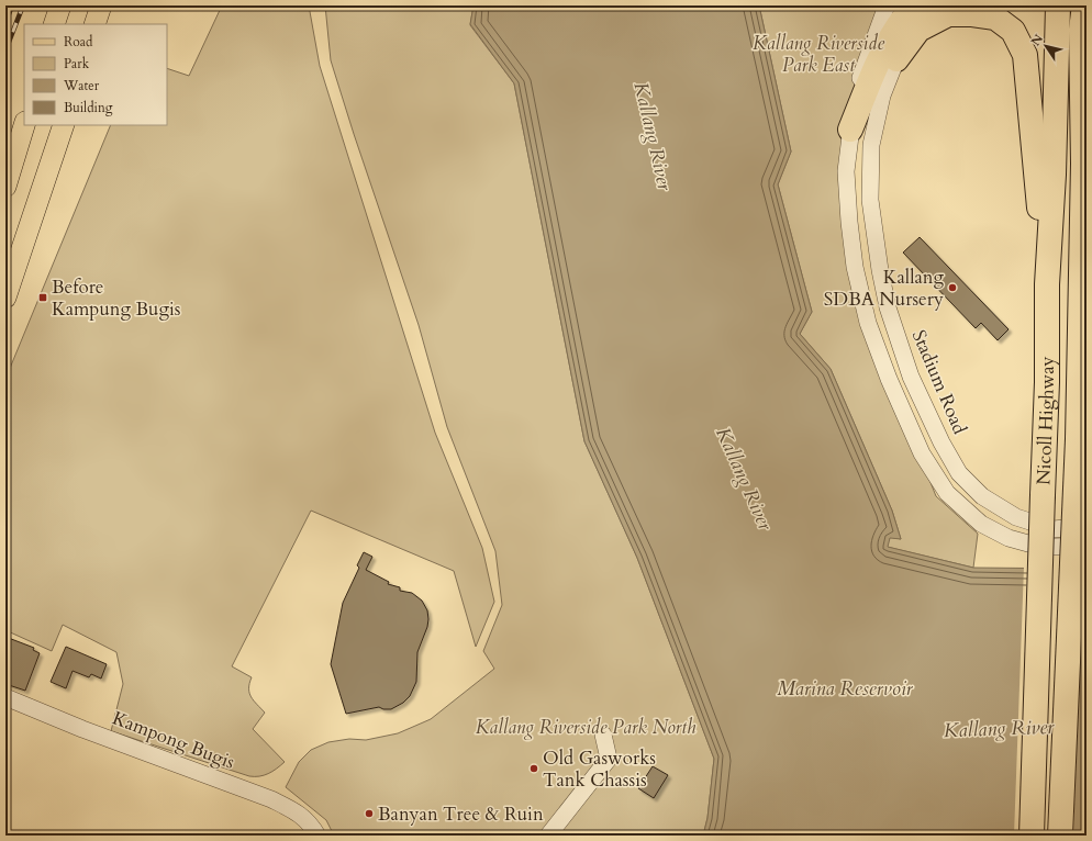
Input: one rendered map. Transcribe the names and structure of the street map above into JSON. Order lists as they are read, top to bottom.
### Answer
{
  "streets": {
    "highway": ["Nicoll Highway"],
    "street": ["Stadium Road", "Kampong Bugis"]
  },
  "water": ["Kallang River", "Marina Reservoir"],
  "parks": ["Kallang Riverside Park East", "Kallang Riverside Park North"],
  "places": {
    "other": ["Kallang SDBA Nursery", "Old Gasworks Tank Chassis", "Banyan Tree & Ruin"],
    "transit": ["Before Kampung Bugis"]
  },
  "legend": [
    "Road",
    "Park",
    "Water",
    "Building"
  ],
  "north": "top left"
}
